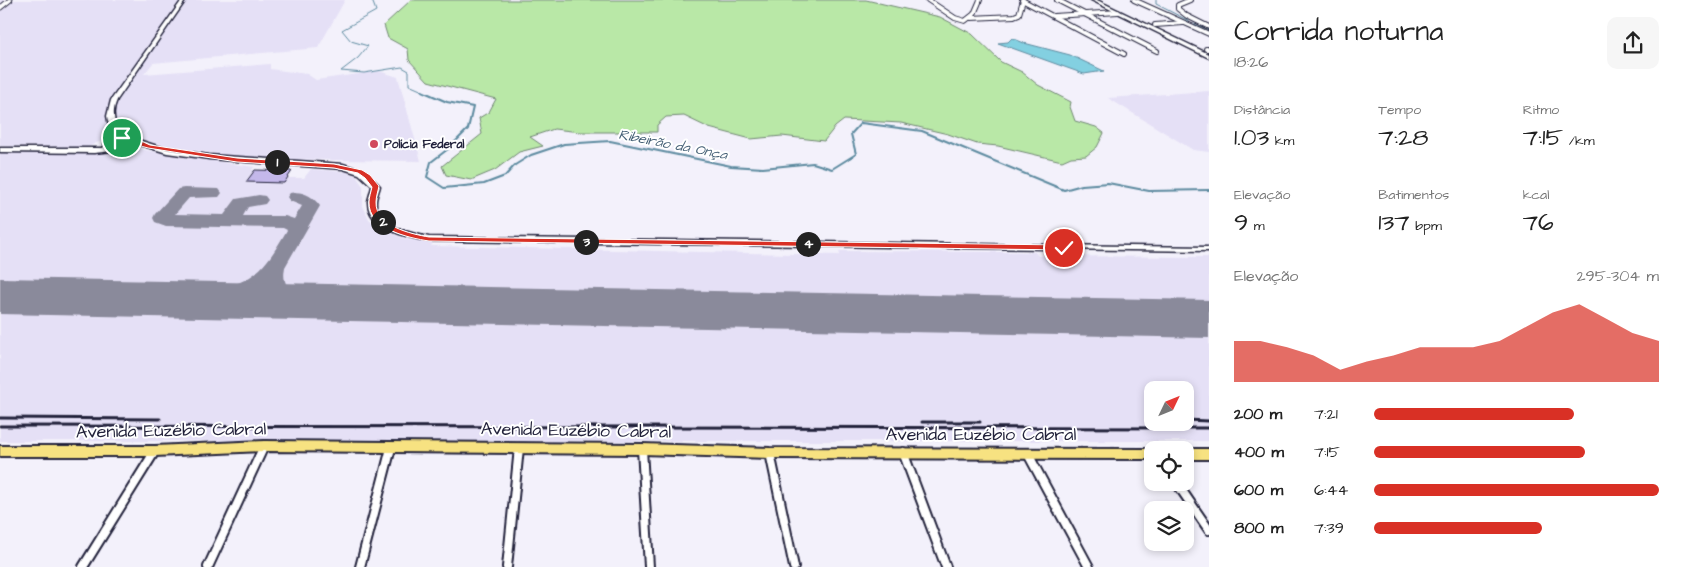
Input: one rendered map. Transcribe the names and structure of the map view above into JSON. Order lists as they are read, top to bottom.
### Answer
{
  "streets": {
    "main road": ["Avenida Euzébio Cabral"]
  },
  "water": ["Ribeirão da Onça"],
  "places": ["Polícia Federal"],
  "north": "top right",
  "page": {
    "heading": ["Corrida noturna", "18:26"],
    "stats": [
      ["Distância", "1.03 km"],
      ["Tempo", "7:28"],
      ["Ritmo", "7:15 /km"],
      ["Elevação", "9 m"],
      ["Batimentos", "137 bpm"],
      ["kcal", "76"]
    ],
    "pins": [
      "1",
      "2",
      "3",
      "4"
    ],
    "chart": ["Elevação", "295–304 m"],
    "list": [
      {
        "name": "200 m",
        "note": "7:21"
      },
      {
        "name": "400 m",
        "note": "7:15"
      },
      {
        "name": "600 m",
        "note": "6:44"
      },
      {
        "name": "800 m",
        "note": "7:39"
      }
    ]
  }
}
